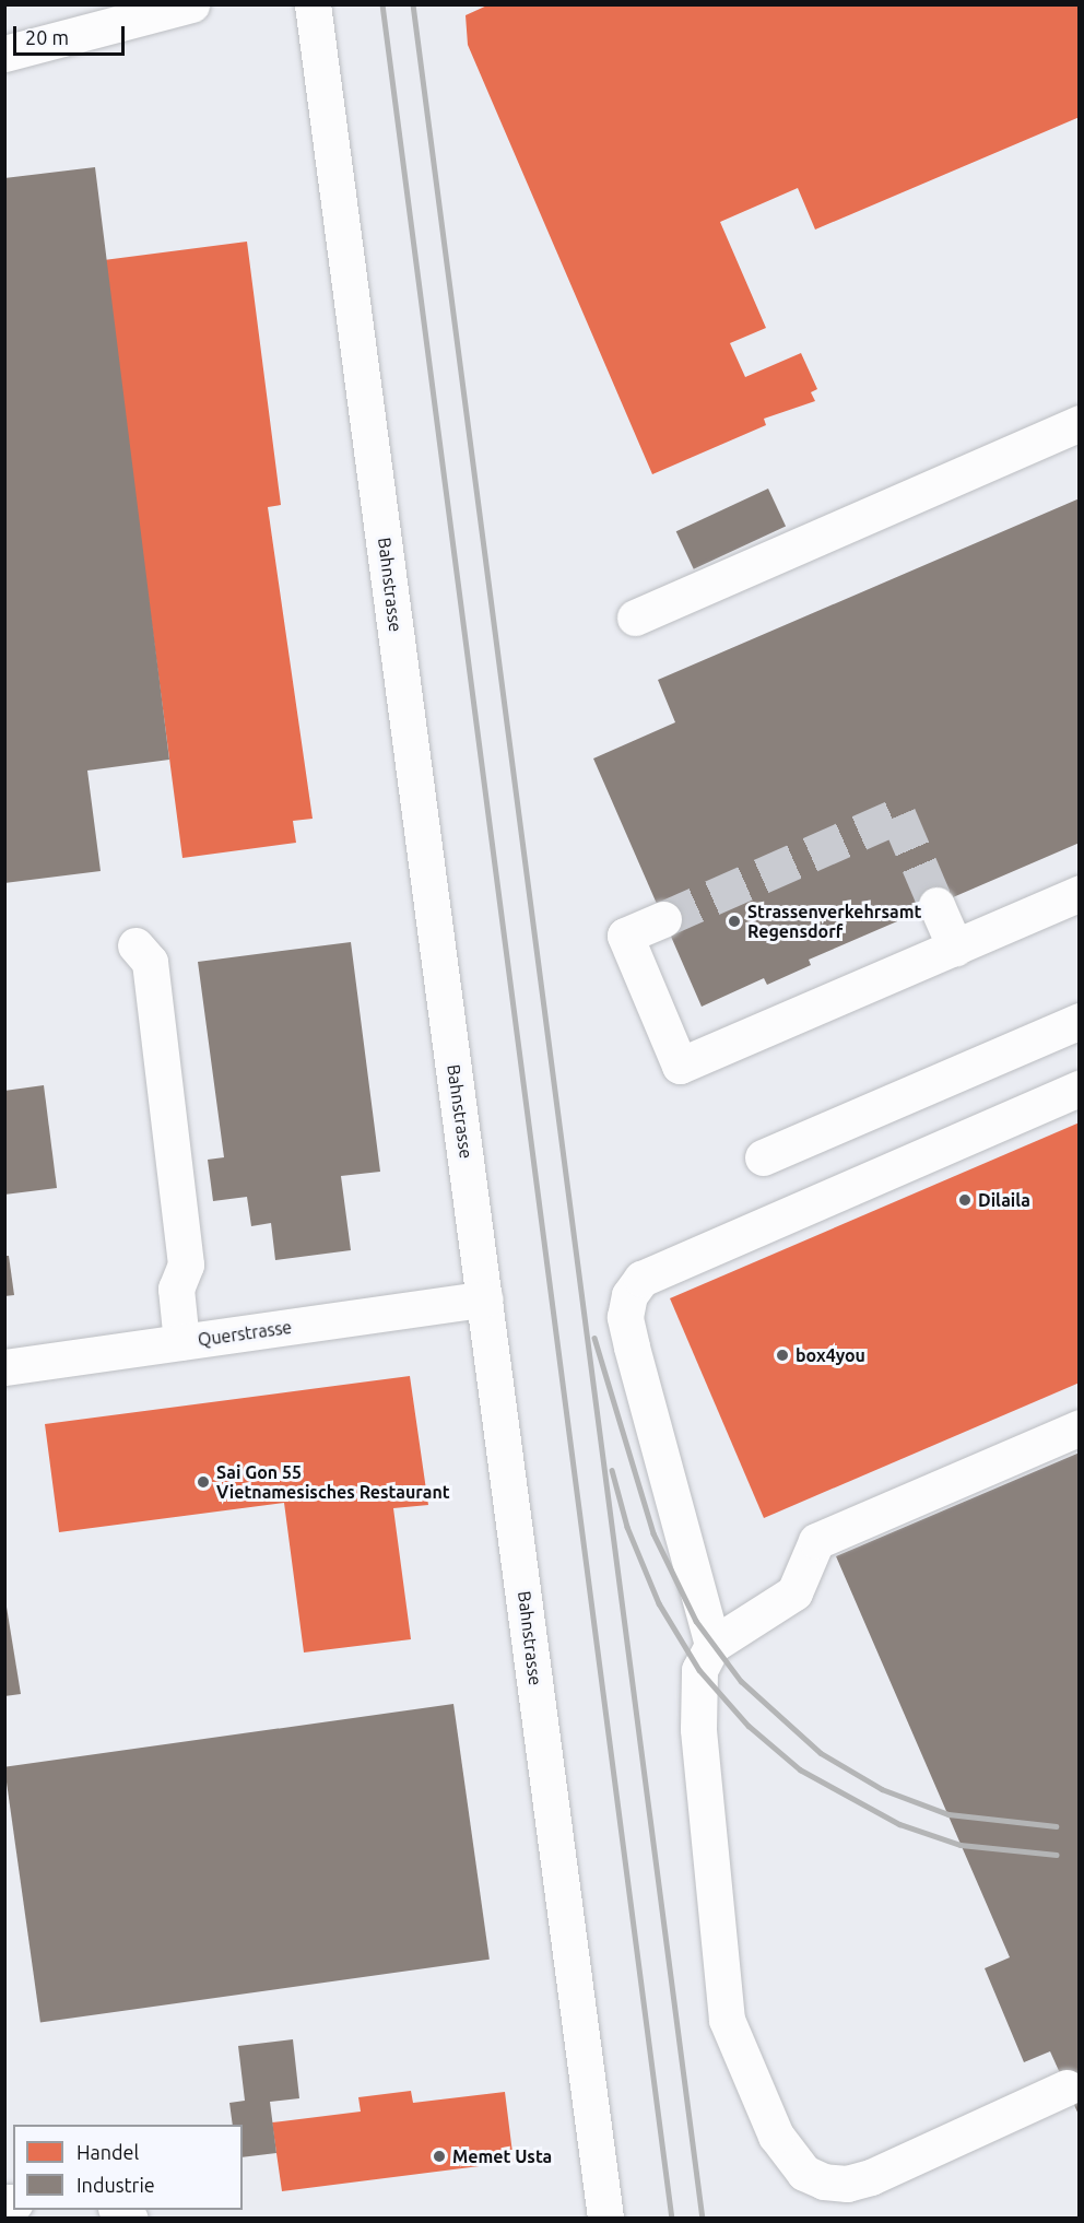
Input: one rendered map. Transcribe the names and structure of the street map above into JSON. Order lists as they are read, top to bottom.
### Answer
{
  "streets": {
    "street": ["Bahnstrasse", "Querstrasse"]
  },
  "crossings": [
    ["Bahnstrasse", "Querstrasse"]
  ],
  "places": [
    "Strassenverkehrsamt Regensdorf",
    "Dilaila",
    "box4you",
    "Sai Gon 55 Vietnamesisches Restaurant",
    "Memet Usta"
  ],
  "legend": ["Handel", "Industrie"],
  "scale_bar": "20 m"
}
